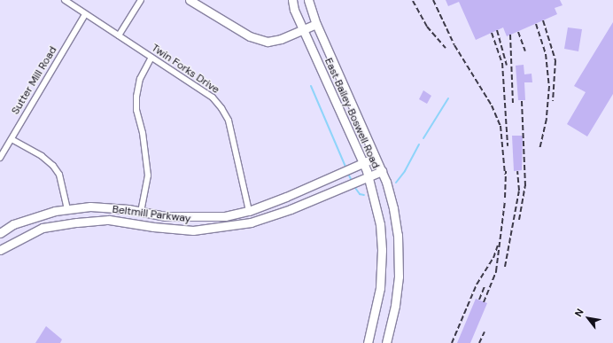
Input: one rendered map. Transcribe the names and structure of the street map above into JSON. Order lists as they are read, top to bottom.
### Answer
{
  "streets": {
    "street": [
      "Twin Forks Drive",
      "Sutter Mill Road",
      "East Bailey Boswell Road",
      "Beltmill Parkway"
    ]
  },
  "crossings": [
    ["Twin Forks Drive", "Sutter Mill Road"],
    ["Twin Forks Drive", "Beltmill Parkway"],
    ["East Bailey Boswell Road", "Beltmill Parkway"]
  ],
  "north": "top left"
}
